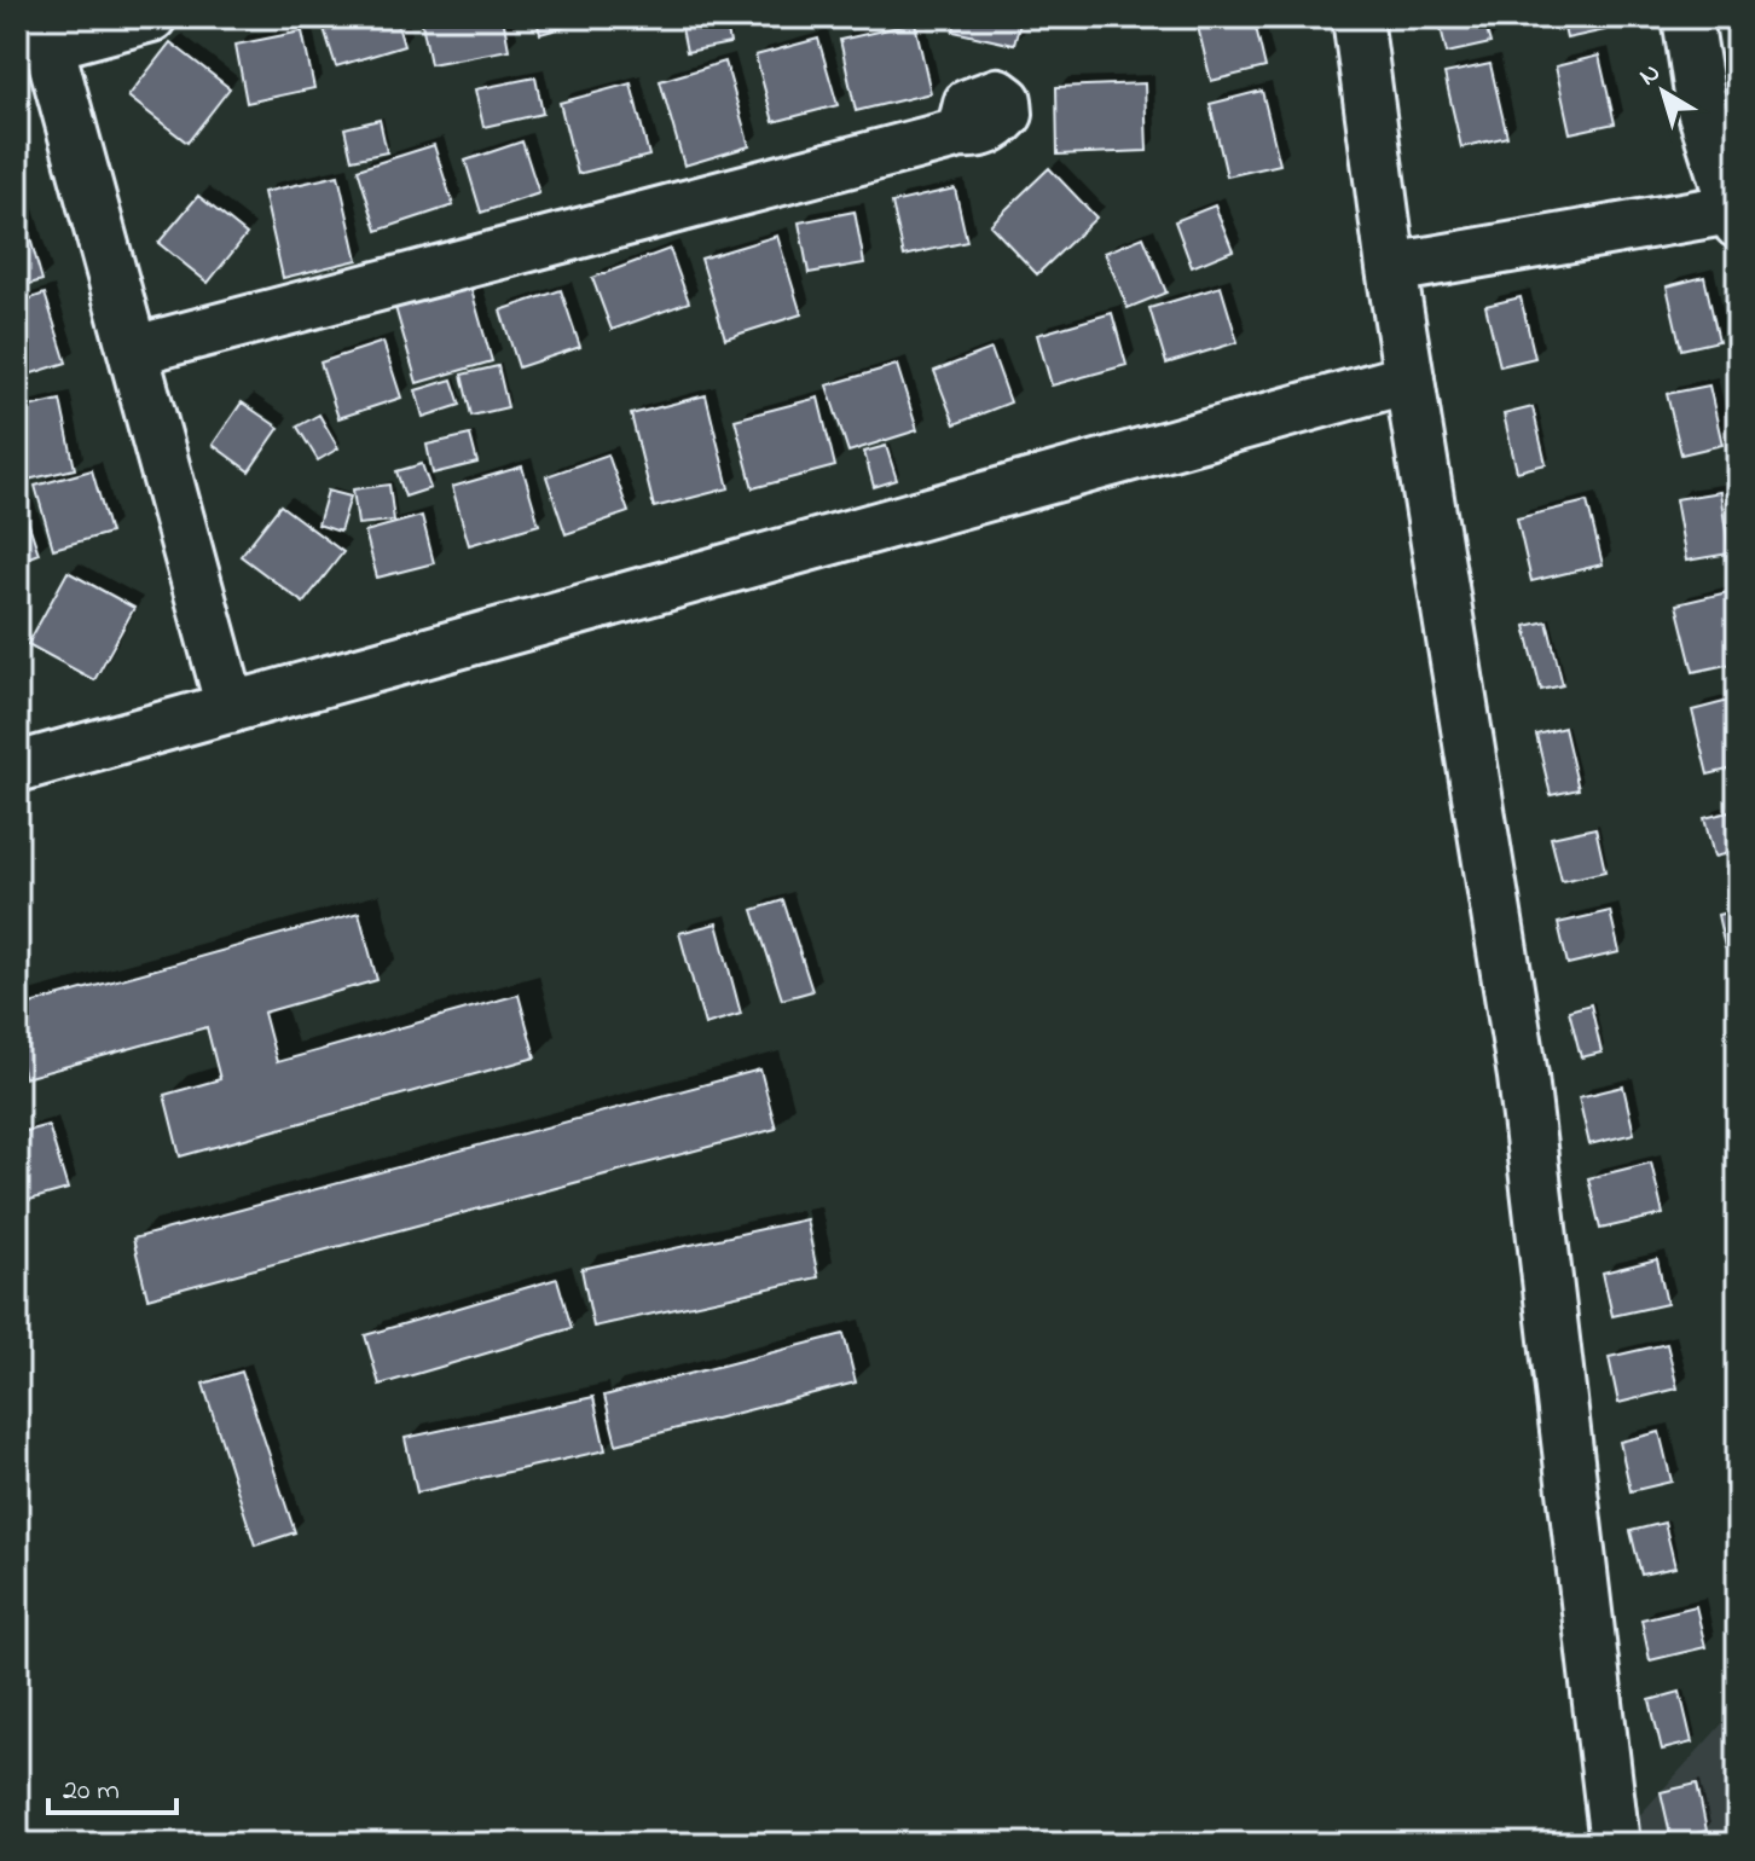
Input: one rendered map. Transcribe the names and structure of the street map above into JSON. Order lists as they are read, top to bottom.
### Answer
{
  "scale_bar": "20 m",
  "north": "top left"
}
